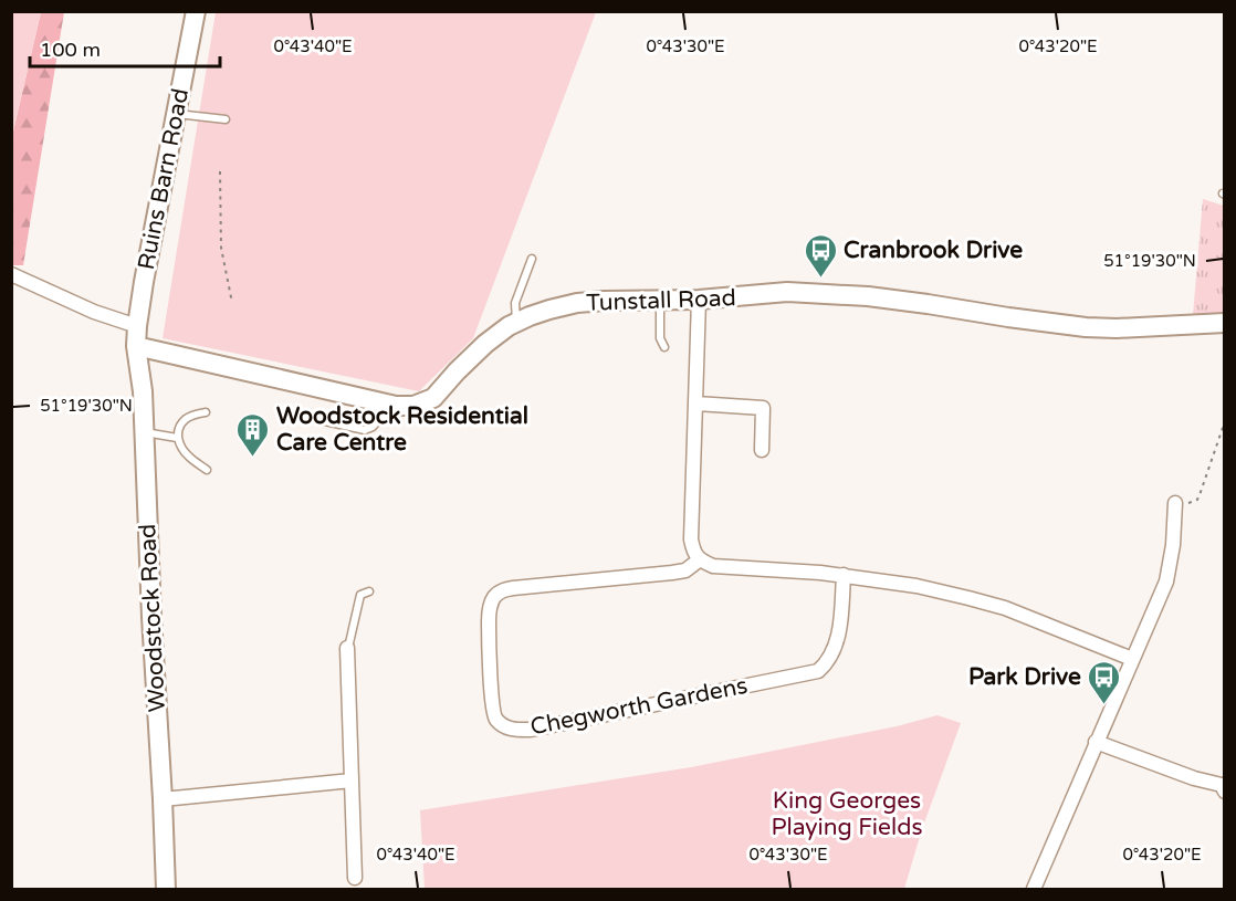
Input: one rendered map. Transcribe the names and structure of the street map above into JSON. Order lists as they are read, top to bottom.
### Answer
{
  "streets": {
    "street": [
      "Ruins Barn Road",
      "Tunstall Road",
      "Woodstock Road",
      "Chegworth Gardens"
    ]
  },
  "crossings": [
    ["Ruins Barn Road", "Tunstall Road"],
    ["Ruins Barn Road", "Woodstock Road"],
    ["Tunstall Road", "Woodstock Road"]
  ],
  "parks": ["King Georges Playing Fields"],
  "places": {
    "bus stop": ["Cranbrook Drive", "Park Drive"],
    "building": ["Woodstock Residential Care Centre"]
  },
  "scale_bar": "100 m",
  "coordinates": [
    "0°43'40\"E",
    "0°43'30\"E",
    "0°43'20\"E",
    "51°19'30\"N"
  ]
}
